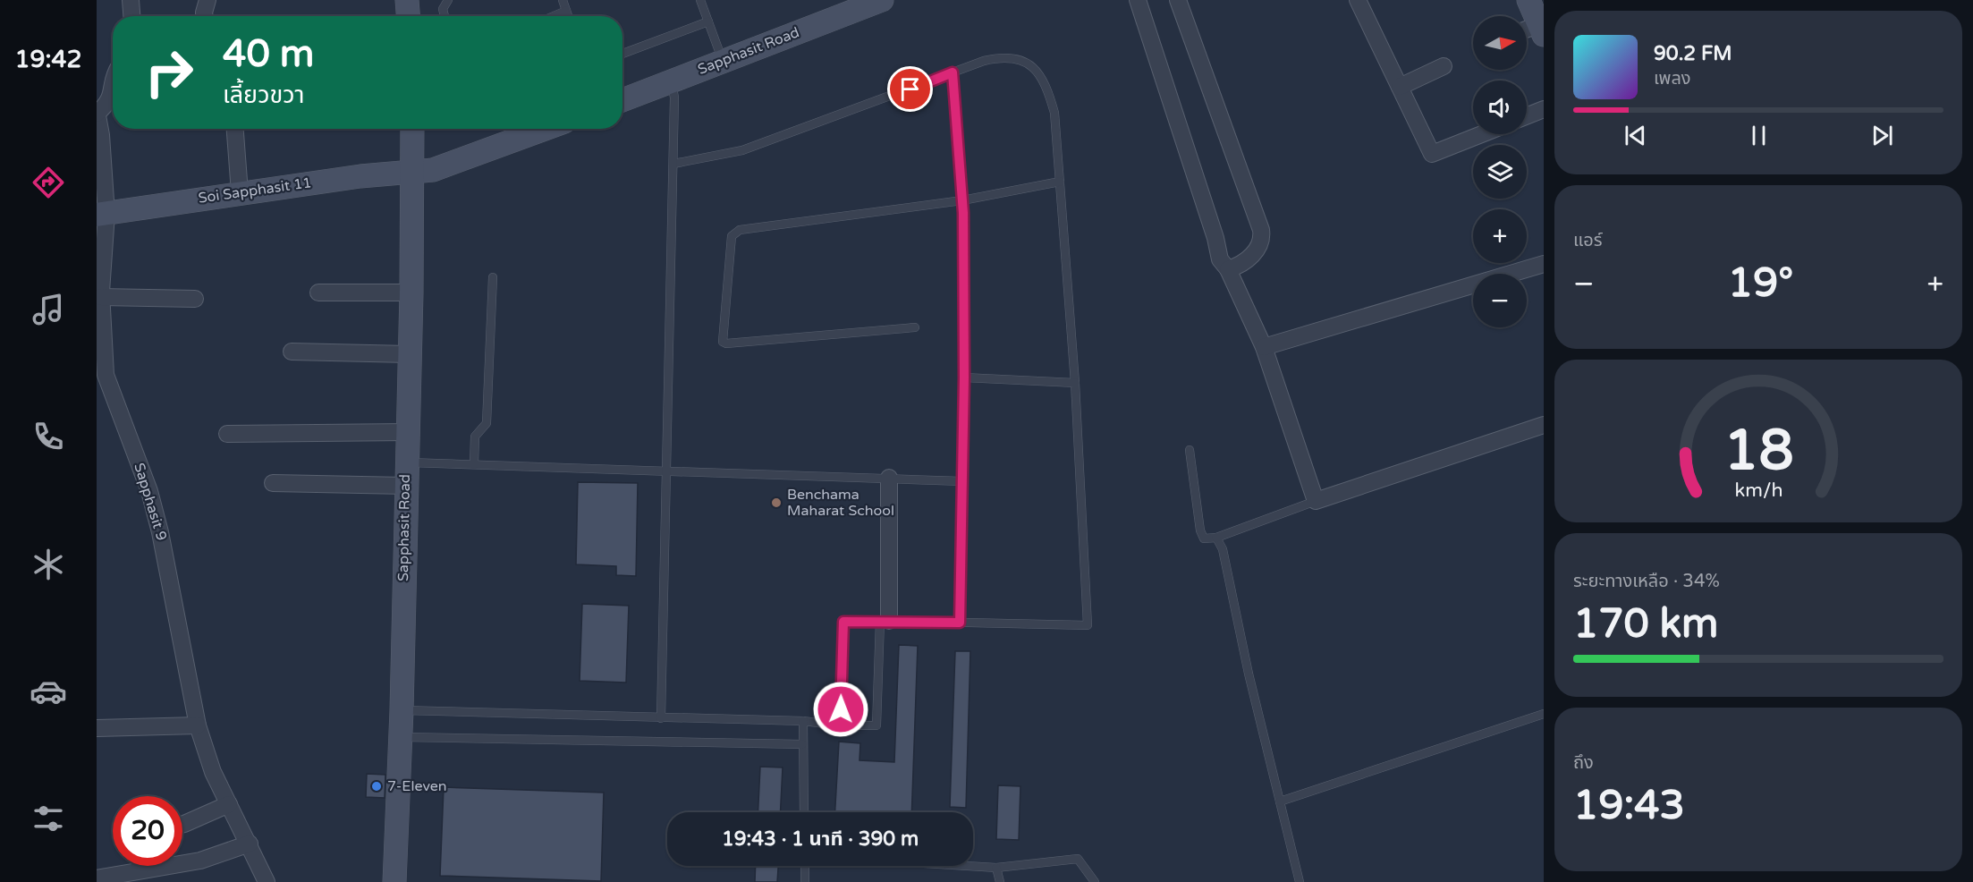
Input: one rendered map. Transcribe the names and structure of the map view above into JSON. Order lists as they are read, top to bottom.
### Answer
{
  "streets": {
    "street": ["Sapphasit Road", "Soi Sapphasit 11", "Sapphasit 9"]
  },
  "crossings": [
    ["Sapphasit Road", "Soi Sapphasit 11"],
    ["Soi Sapphasit 11", "Sapphasit 9"]
  ],
  "places": ["Benchama Maharat School", "7-Eleven"],
  "north": "right",
  "page": {
    "tabs": "19:42",
    "map_buttons": ["+", "−"],
    "turn": ["40 m", "เลี้ยวขวา"],
    "song": ["90.2 FM", "เพลง"],
    "tile": [
      "แอร์",
      ["ระยะทางเหลือ · 34%", "170 km"],
      ["ถึง", "19:43"]
    ],
    "heat": ["−", "19°", "+"],
    "limit": "20",
    "trip": "19:43 · 1 นาที · 390 m",
    "gauge": ["18", "km/h"]
  }
}
